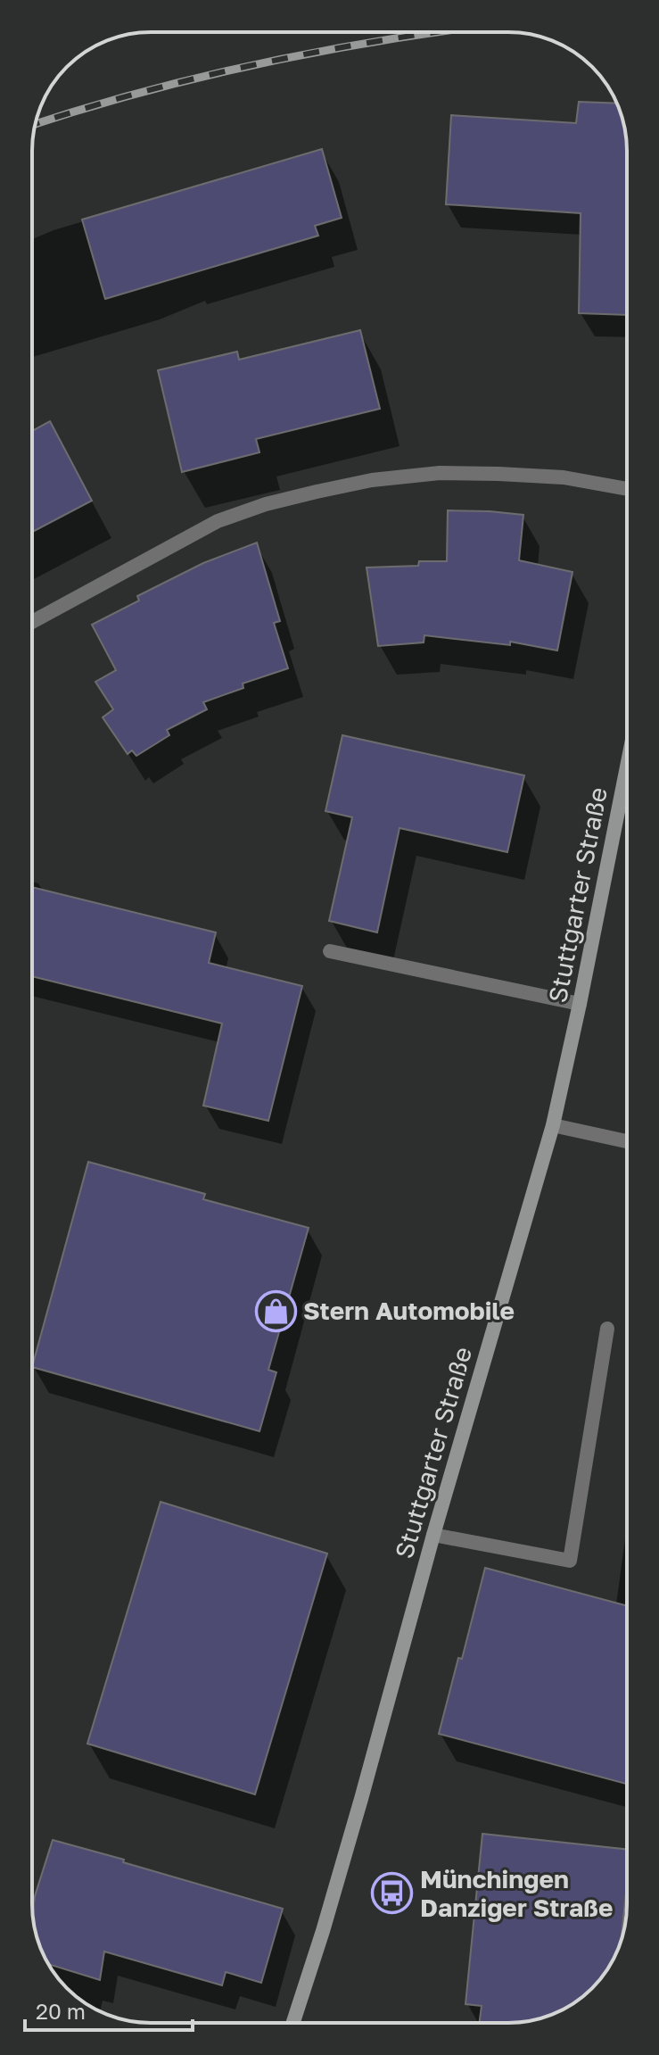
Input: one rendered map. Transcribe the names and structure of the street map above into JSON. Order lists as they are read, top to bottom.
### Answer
{
  "streets": {
    "street": ["Stuttgarter Straße"]
  },
  "places": {
    "shop": ["Stern Automobile"],
    "bus stop": ["Münchingen Danziger Straße"]
  },
  "scale_bar": "20 m"
}
